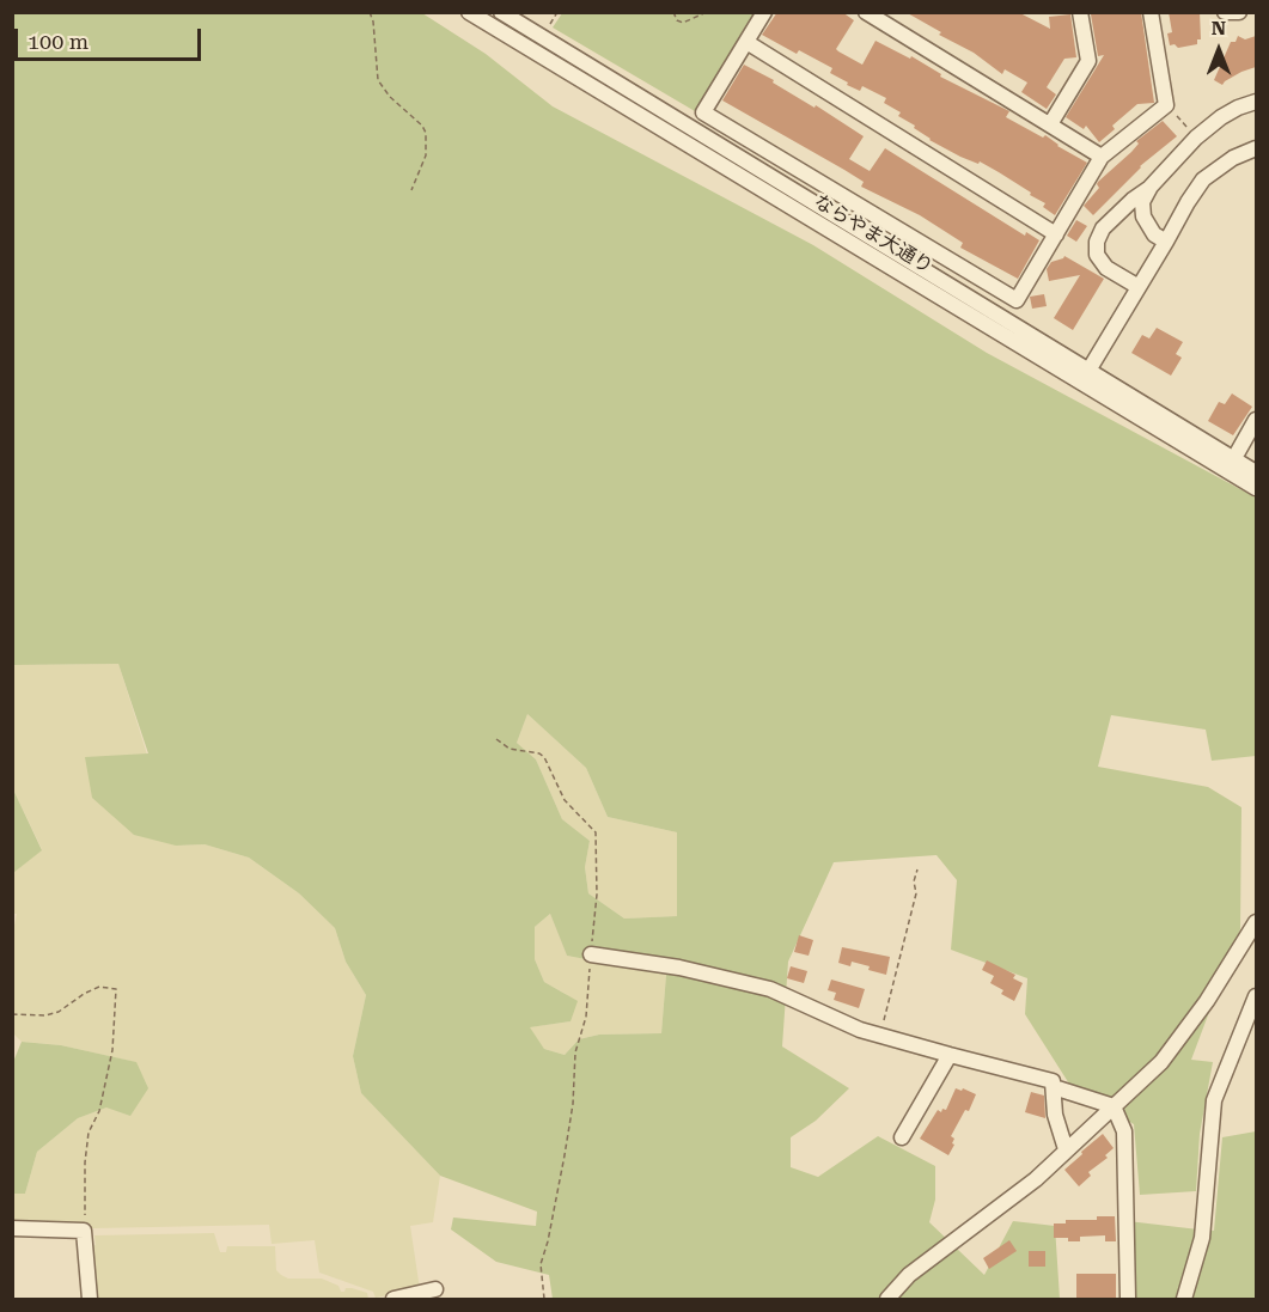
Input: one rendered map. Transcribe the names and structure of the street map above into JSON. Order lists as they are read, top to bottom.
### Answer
{
  "streets": {
    "street": ["ならやま大通り"]
  },
  "scale_bar": "100 m",
  "north": "top"
}
